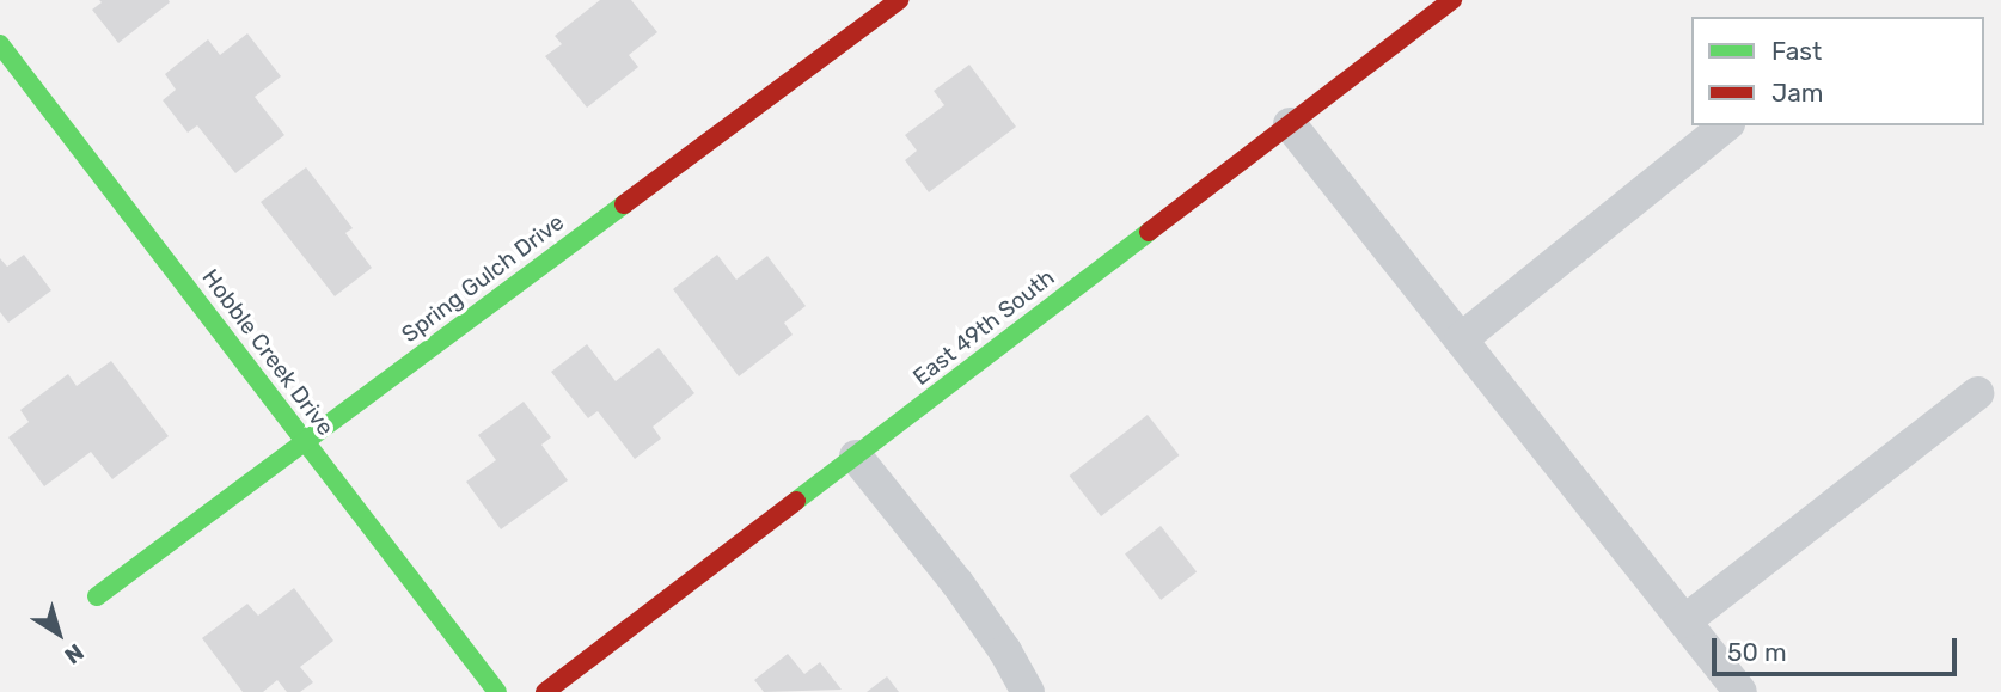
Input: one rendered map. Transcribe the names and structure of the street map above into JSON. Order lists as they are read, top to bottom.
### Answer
{
  "streets": {
    "street": ["Spring Gulch Drive", "East 49th South", "Hobble Creek Drive"]
  },
  "crossings": [
    ["Spring Gulch Drive", "Hobble Creek Drive"]
  ],
  "legend": ["Fast", "Jam"],
  "scale_bar": "50 m",
  "north": "bottom right"
}
